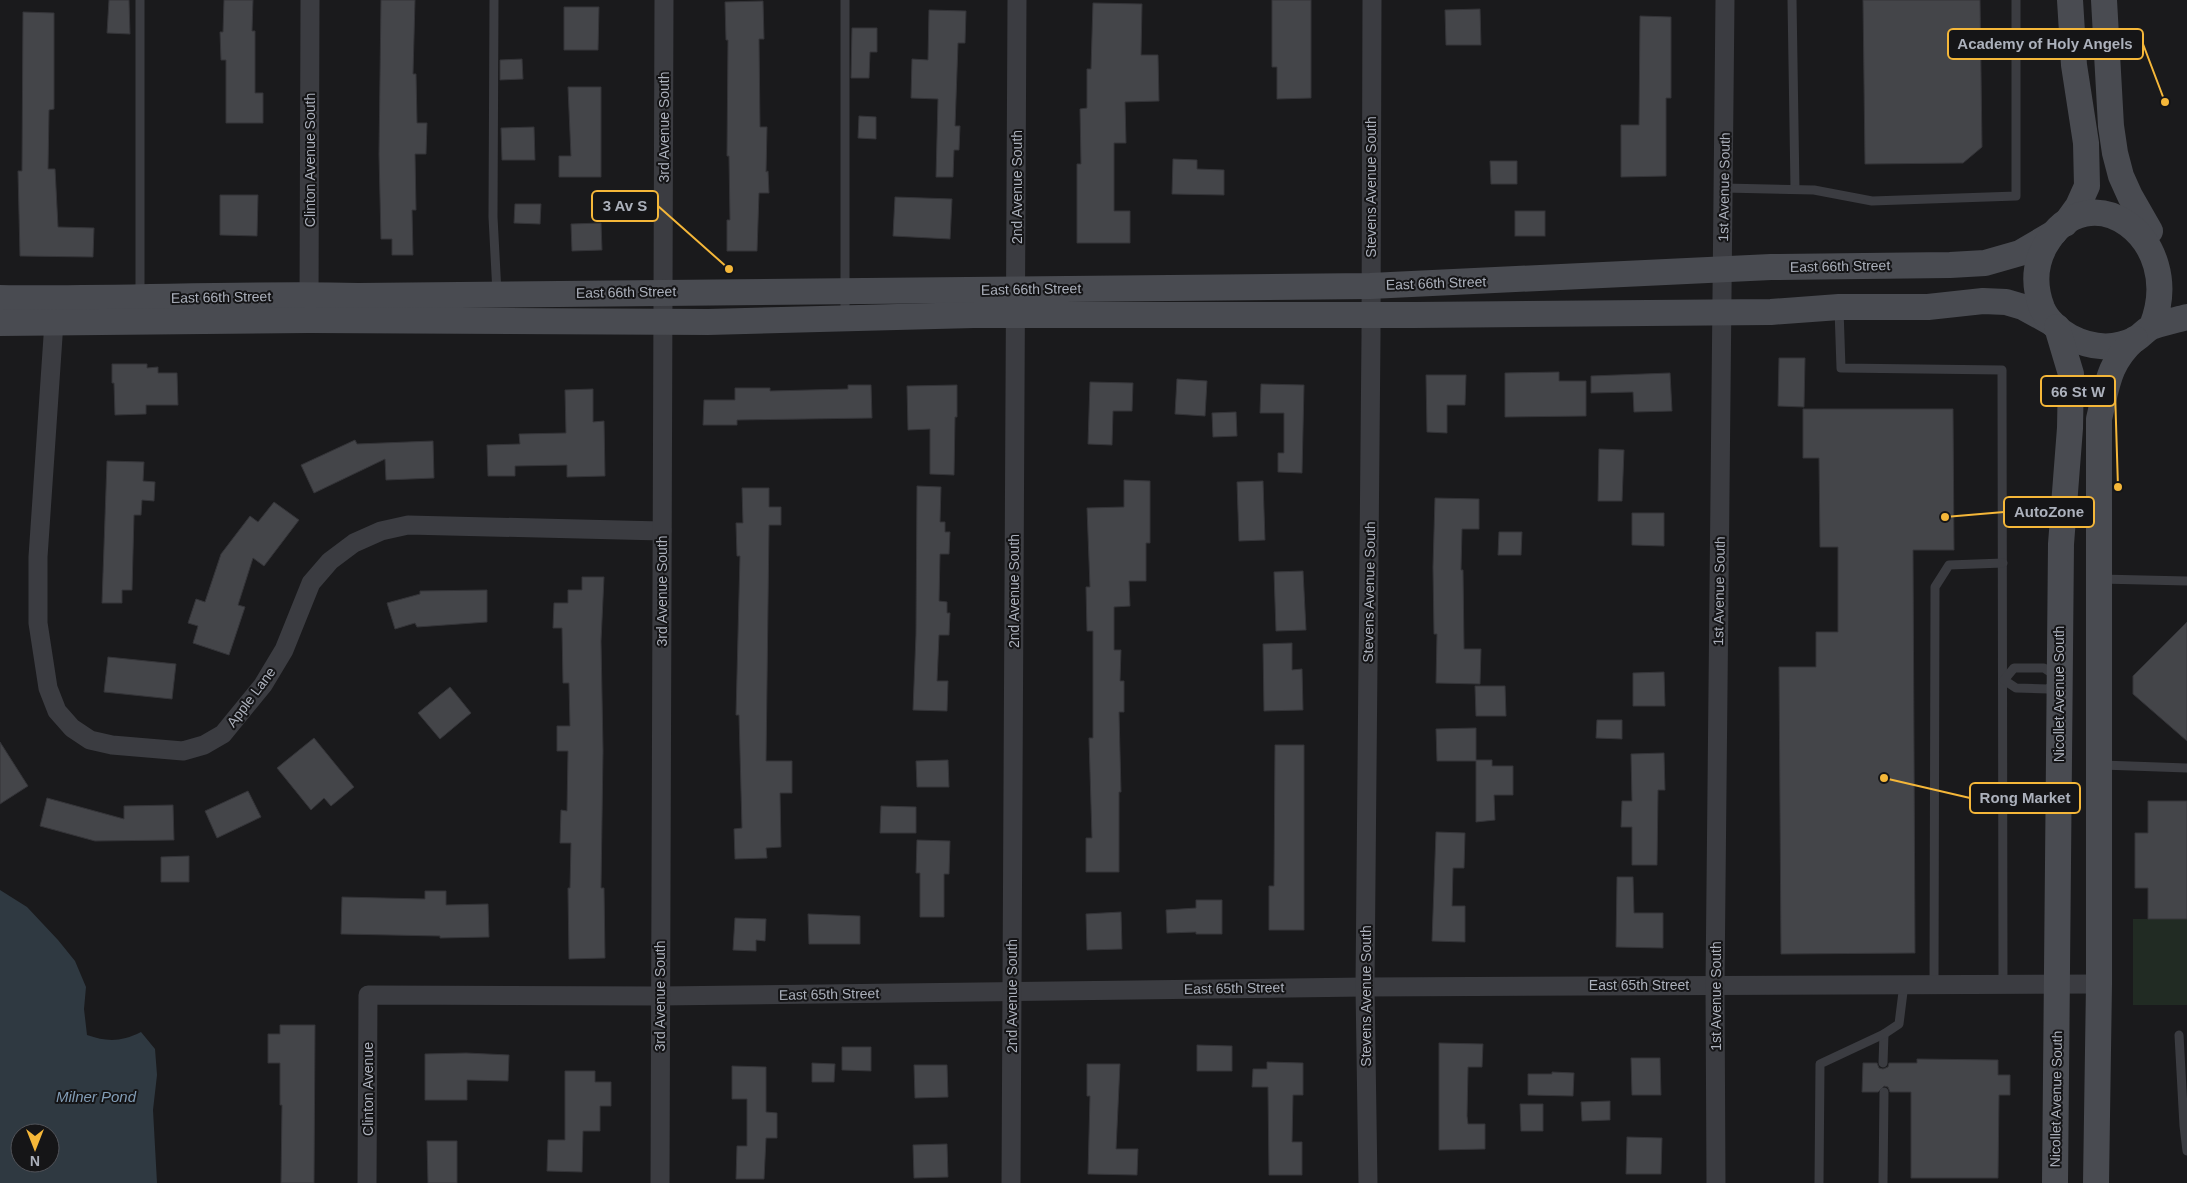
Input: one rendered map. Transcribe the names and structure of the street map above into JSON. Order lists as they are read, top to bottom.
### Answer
{
  "streets": {
    "main road": ["East 66th Street", "Nicollet Avenue South"],
    "street": [
      "3rd Avenue South",
      "Clinton Avenue South",
      "2nd Avenue South",
      "Stevens Avenue South",
      "1st Avenue South",
      "Apple Lane",
      "East 65th Street",
      "Clinton Avenue"
    ]
  },
  "crossings": [
    ["3rd Avenue South", "East 66th Street"],
    ["3rd Avenue South", "Apple Lane"],
    ["3rd Avenue South", "East 65th Street"],
    ["Clinton Avenue South", "East 66th Street"],
    ["2nd Avenue South", "East 66th Street"],
    ["2nd Avenue South", "East 65th Street"],
    ["Stevens Avenue South", "East 66th Street"],
    ["Stevens Avenue South", "East 65th Street"],
    ["1st Avenue South", "East 66th Street"],
    ["1st Avenue South", "East 65th Street"],
    ["East 66th Street", "Nicollet Avenue South"],
    ["East 66th Street", "Apple Lane"],
    ["Nicollet Avenue South", "East 65th Street"],
    ["East 65th Street", "Clinton Avenue"]
  ],
  "water": ["Milner Pond"],
  "places": [
    "Academy of Holy Angels",
    "3 Av S",
    "66 St W",
    "AutoZone",
    "Rong Market"
  ],
  "north": "bottom"
}
